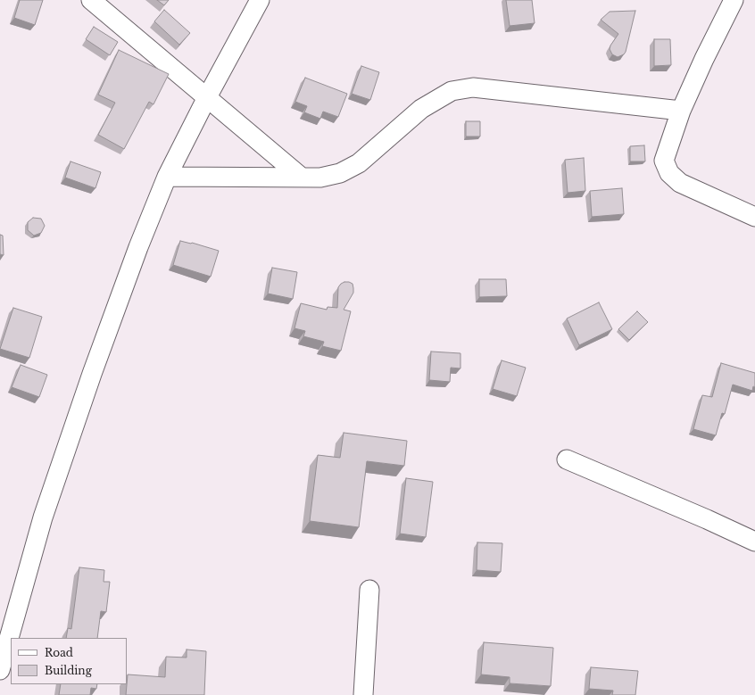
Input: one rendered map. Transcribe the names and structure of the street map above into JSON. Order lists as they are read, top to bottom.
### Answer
{
  "legend": ["Road", "Building"]
}
